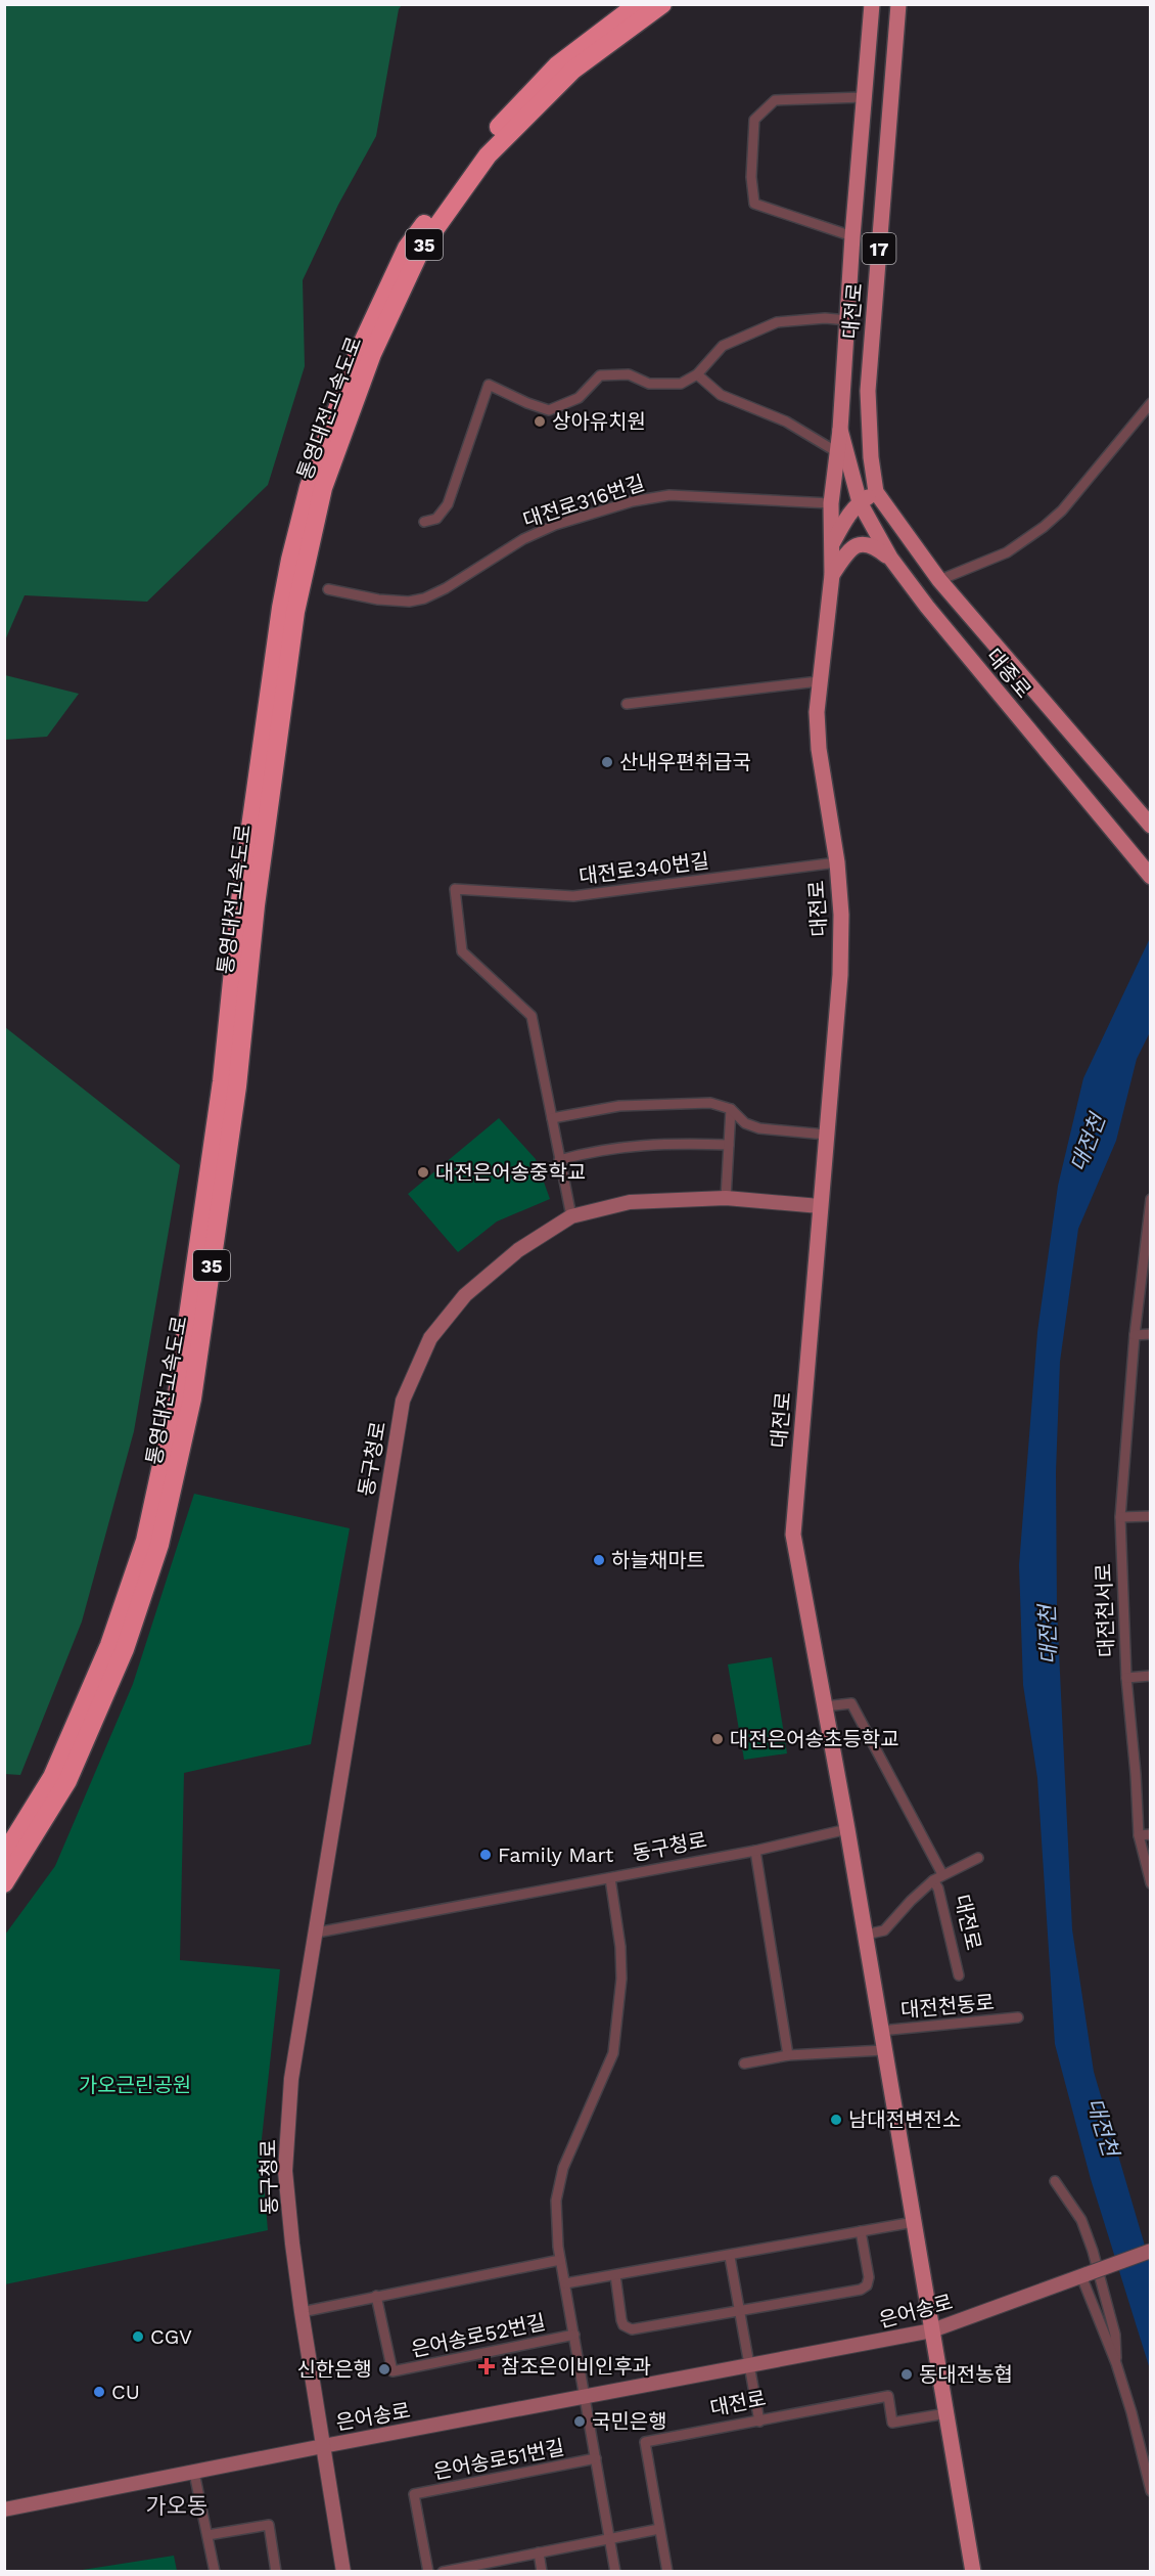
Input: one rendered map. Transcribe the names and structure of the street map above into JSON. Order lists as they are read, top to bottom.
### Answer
{
  "streets": {
    "highway": ["35", "통영대전고속도로"],
    "main road": [
      "17",
      "대전로",
      "대종로",
      "동구청로",
      "은어송로"
    ],
    "street": [
      "대전로316번길",
      "대전로340번길",
      "대전천서로",
      "대전천동로",
      "은어송로52번길",
      "은어송로51번길"
    ]
  },
  "crossings": [
    ["대전로", "대전로316번길"],
    ["대전로", "대종로"],
    ["대전로", "대전로340번길"],
    ["대전로", "동구청로"],
    ["대전로", "대전천동로"],
    ["대전로", "은어송로"],
    ["동구청로", "은어송로"],
    ["동구청로", "은어송로52번길"],
    ["은어송로", "은어송로52번길"],
    ["은어송로", "은어송로51번길"],
    ["은어송로52번길", "은어송로51번길"]
  ],
  "districts": ["가오동"],
  "water": ["대전천"],
  "parks": ["가오근린공원"],
  "places": {
    "other": [
      "상아유치원",
      "산내우편취급국",
      "대전은어송중학교",
      "하늘채마트",
      "대전은어송초등학교",
      "Family Mart",
      "남대전변전소",
      "CGV",
      "신한은행",
      "동대전농협",
      "CU",
      "국민은행"
    ],
    "health": ["참조은이비인후과"]
  }
}
